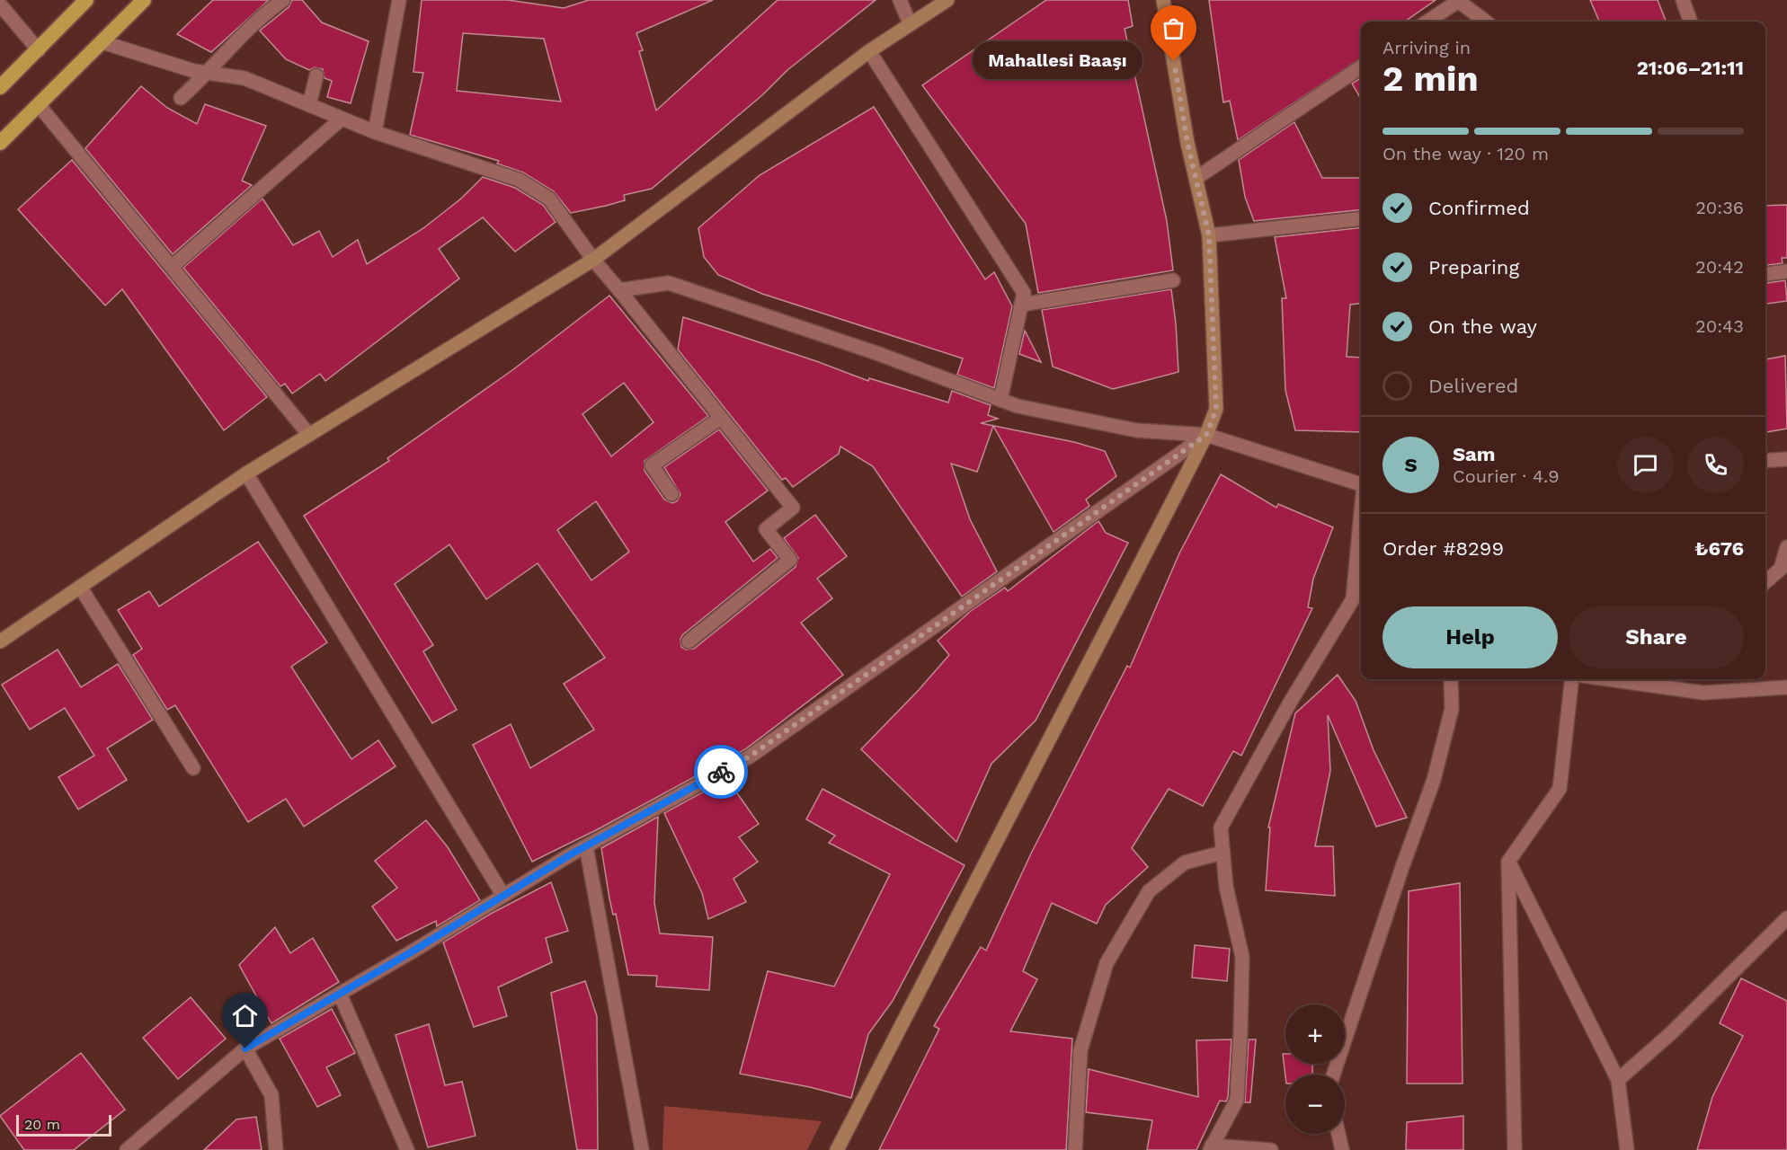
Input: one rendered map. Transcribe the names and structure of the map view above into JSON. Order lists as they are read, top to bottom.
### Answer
{
  "places": ["Mahallesi Baaşı"],
  "scale_bar": "20 m",
  "page": {
    "heading": ["2 min", "Arriving in", "21:06–21:11"],
    "panel": [
      "Sam",
      "Courier · 4.9",
      "Order #8299",
      "₺676"
    ],
    "bubble": "Mahallesi Baaşı",
    "bar": "On the way · 120 m",
    "list": [
      ["Confirmed", "20:36"],
      ["Preparing", "20:42"],
      ["On the way", "20:43"],
      "Delivered"
    ],
    "round": "S",
    "buttons": ["Help", "Share"],
    "map_buttons": ["+", "−"],
    "scale": "20 m"
  }
}
